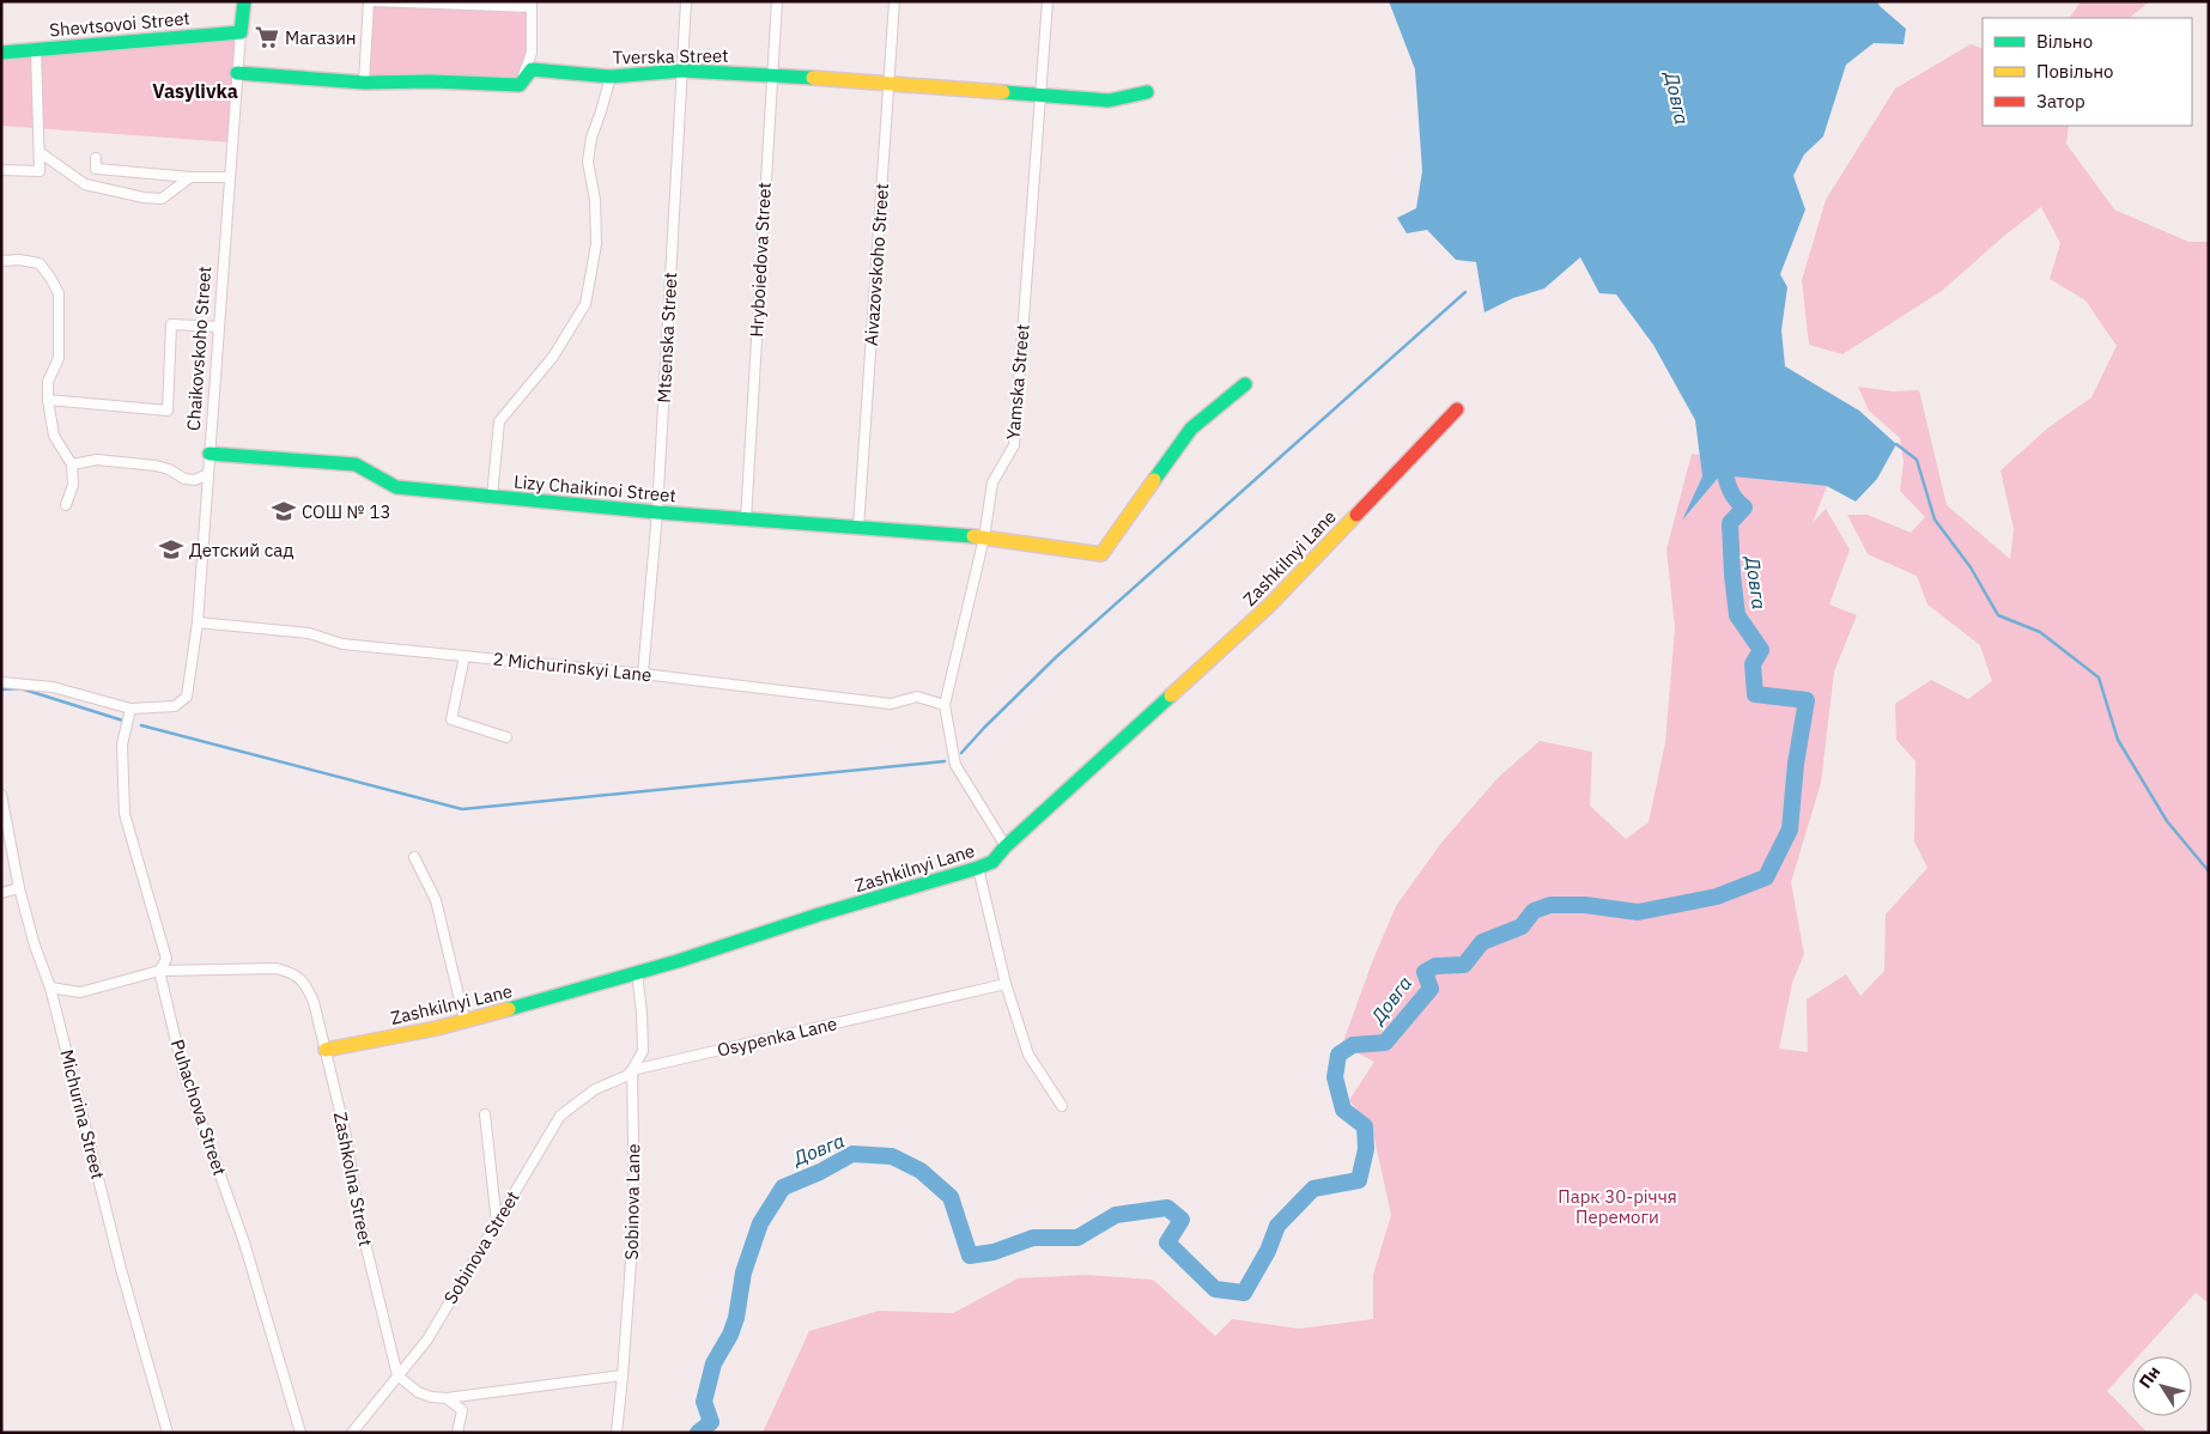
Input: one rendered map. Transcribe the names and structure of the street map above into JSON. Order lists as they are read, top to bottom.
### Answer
{
  "streets": {
    "street": [
      "Shevtsovoi Street",
      "Tverska Street",
      "Hryboiedova Street",
      "Aivazovskoho Street",
      "Mtsenska Street",
      "Chaikovskoho Street",
      "Yamska Street",
      "Lizy Chaikinoi Street",
      "Zashkilnyi Lane",
      "2 Michurinskyi Lane",
      "Osypenka Lane",
      "Puhachova Street",
      "Michurina Street",
      "Zashkolna Street",
      "Sobinova Lane",
      "Sobinova Street"
    ]
  },
  "crossings": [
    ["Shevtsovoi Street", "Chaikovskoho Street"],
    ["Tverska Street", "Hryboiedova Street"],
    ["Tverska Street", "Aivazovskoho Street"],
    ["Tverska Street", "Mtsenska Street"],
    ["Tverska Street", "Yamska Street"],
    ["Hryboiedova Street", "Lizy Chaikinoi Street"],
    ["Aivazovskoho Street", "Lizy Chaikinoi Street"],
    ["Mtsenska Street", "Lizy Chaikinoi Street"],
    ["Mtsenska Street", "2 Michurinskyi Lane"],
    ["Chaikovskoho Street", "Lizy Chaikinoi Street"],
    ["Chaikovskoho Street", "2 Michurinskyi Lane"],
    ["Chaikovskoho Street", "Puhachova Street"],
    ["Yamska Street", "Lizy Chaikinoi Street"],
    ["Yamska Street", "Zashkilnyi Lane"],
    ["Yamska Street", "2 Michurinskyi Lane"],
    ["Zashkilnyi Lane", "Zashkolna Street"],
    ["Zashkilnyi Lane", "Sobinova Lane"],
    ["Osypenka Lane", "Sobinova Lane"],
    ["Osypenka Lane", "Sobinova Street"],
    ["Puhachova Street", "Zashkolna Street"],
    ["Zashkolna Street", "Sobinova Street"]
  ],
  "districts": ["Vasylivka"],
  "water": ["Довга"],
  "parks": ["Парк 30-річчя Перемоги"],
  "places": {
    "supermarket": ["Магазин"],
    "school or university": ["СОШ № 13", "Детский сад"]
  },
  "legend": ["Вільно", "Повільно", "Затор"],
  "north": "top left"
}
